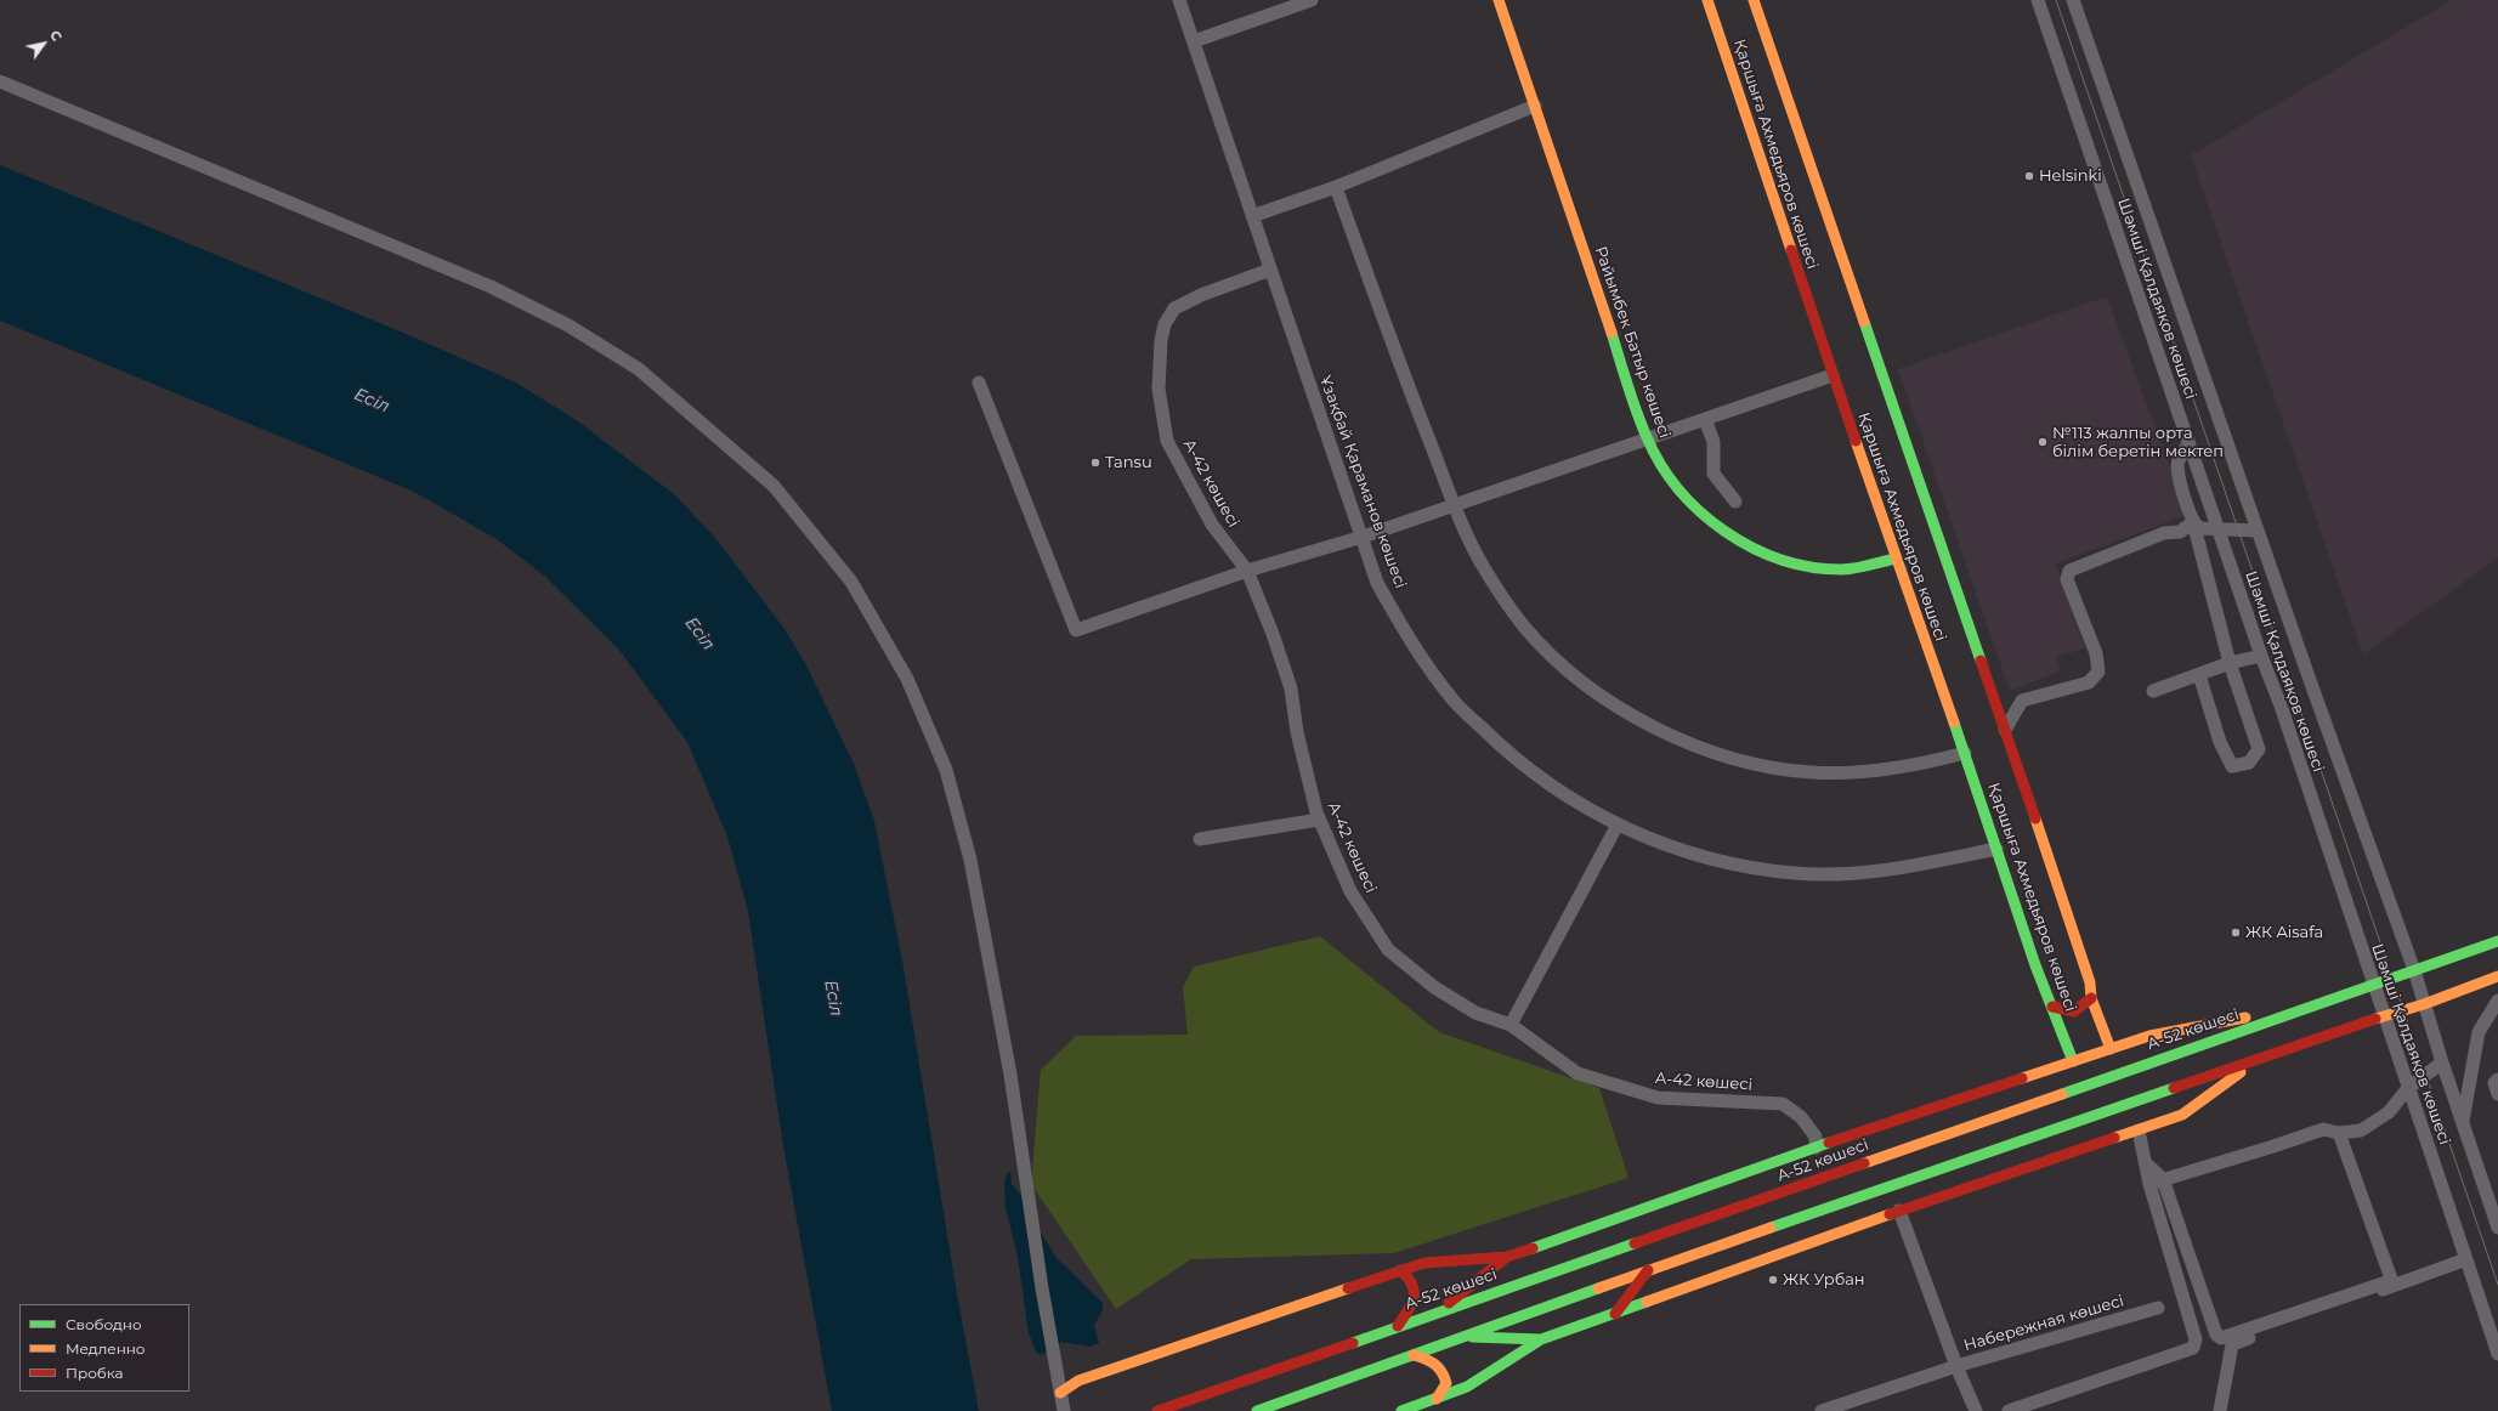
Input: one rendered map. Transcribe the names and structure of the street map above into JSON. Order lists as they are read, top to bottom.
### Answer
{
  "streets": {
    "street": [
      "Қаршыға Ахмедьяров көшесі",
      "Шәмші Қалдаяқов көшесі",
      "Райымбек Батыр көшесі",
      "Ұзақбай Қараманов көшесі",
      "А-42 көшесі",
      "А-52 көшесі",
      "Набережная көшесі"
    ]
  },
  "crossings": [
    ["Қаршыға Ахмедьяров көшесі", "Райымбек Батыр көшесі"],
    ["Қаршыға Ахмедьяров көшесі", "Ұзақбай Қараманов көшесі"],
    ["Шәмші Қалдаяқов көшесі", "А-52 көшесі"],
    ["Ұзақбай Қараманов көшесі", "А-42 көшесі"]
  ],
  "water": ["Есіл"],
  "places": [
    "Helsinki",
    "№113 жалпы орта білім беретін мектеп",
    "Tansu",
    "ЖК Aisafa",
    "ЖК Урбан"
  ],
  "legend": ["Свободно", "Медленно", "Пробка"],
  "north": "top right"
}
